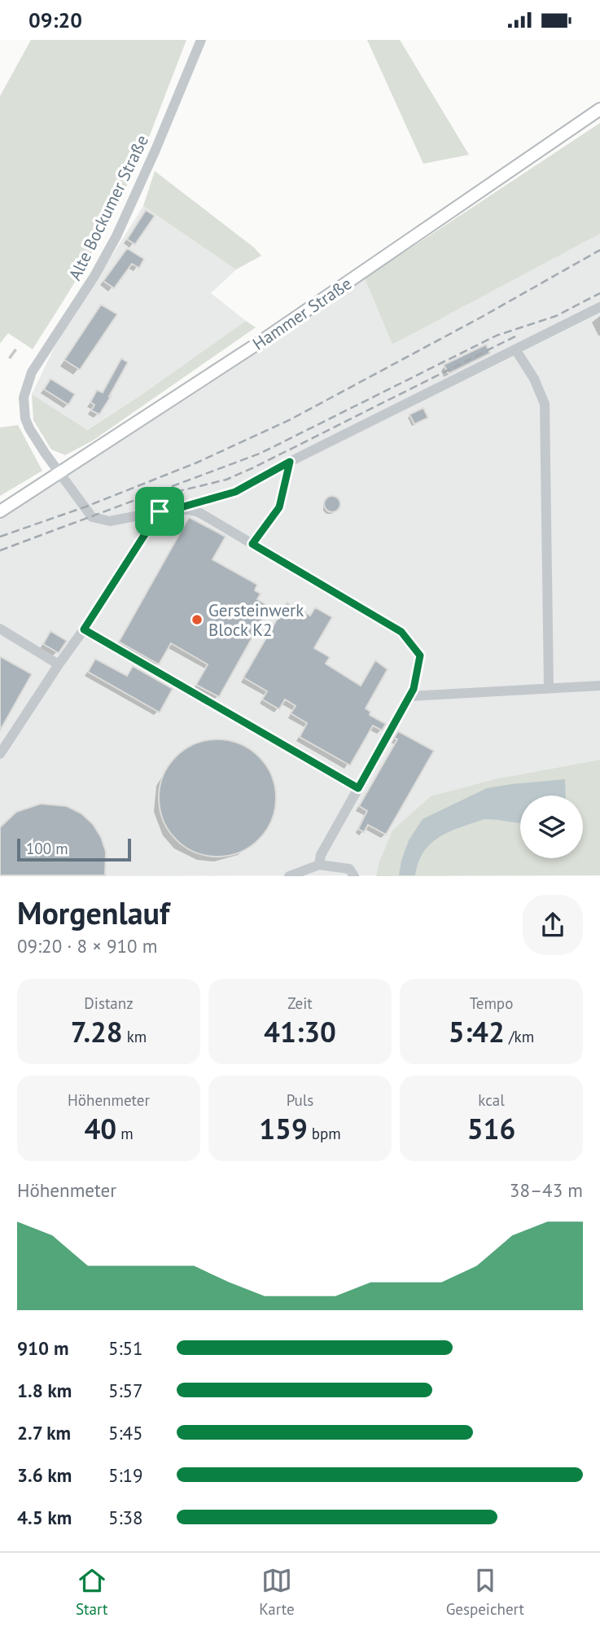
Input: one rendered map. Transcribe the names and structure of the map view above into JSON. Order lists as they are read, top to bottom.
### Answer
{
  "streets": {
    "main road": ["Hammer Straße"],
    "street": ["Alte Bockumer Straße"]
  },
  "crossings": [
    ["Alte Bockumer Straße", "Hammer Straße"]
  ],
  "places": ["Gersteinwerk Block K2"],
  "scale_bar": "100 m",
  "page": {
    "status": "09:20",
    "scale": "100 m",
    "heading": ["Morgenlauf", "09:20 · 8 × 910 m"],
    "stats": [
      ["Distanz", "7.28 km"],
      ["Zeit", "41:30"],
      ["Tempo", "5:42 /km"],
      ["Höhenmeter", "40 m"],
      ["Puls", "159 bpm"],
      ["kcal", "516"]
    ],
    "chart": ["Höhenmeter", "38–43 m"],
    "list": [
      {
        "name": "910 m",
        "note": "5:51"
      },
      {
        "name": "1.8 km",
        "note": "5:57"
      },
      {
        "name": "2.7 km",
        "note": "5:45"
      },
      {
        "name": "3.6 km",
        "note": "5:19"
      },
      {
        "name": "4.5 km",
        "note": "5:38"
      }
    ],
    "tabs": ["Start", "Karte", "Gespeichert"]
  }
}
